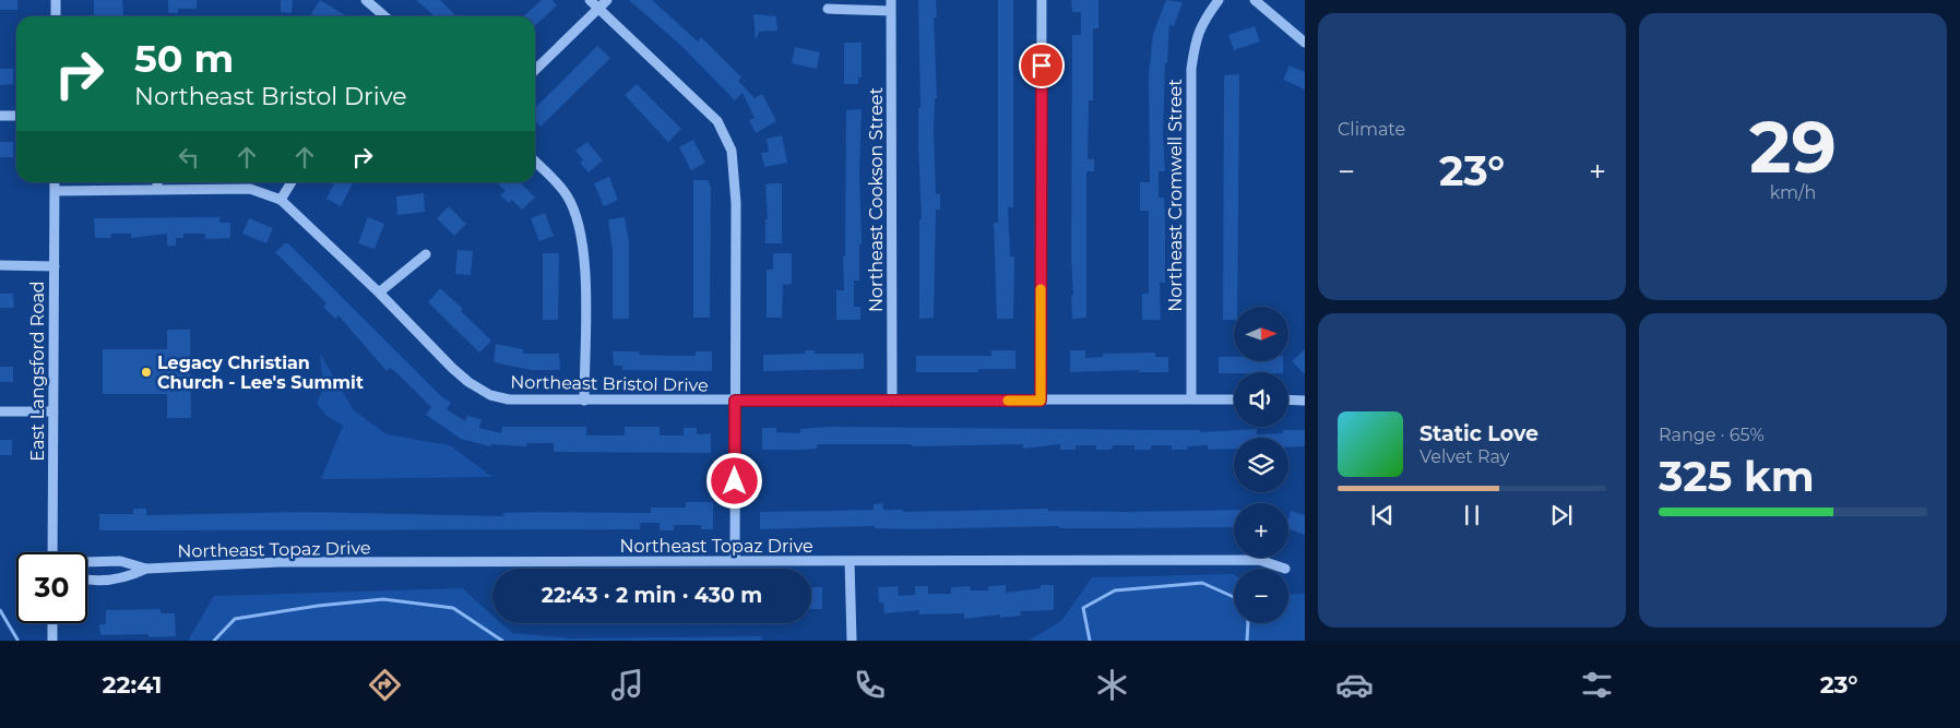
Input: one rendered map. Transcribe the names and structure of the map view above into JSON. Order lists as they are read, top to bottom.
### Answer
{
  "streets": {
    "street": [
      "Northeast Cromwell Street",
      "Northeast Cookson Street",
      "East Langsford Road",
      "Northeast Bristol Drive",
      "Northeast Topaz Drive"
    ]
  },
  "crossings": [
    ["Northeast Cromwell Street", "Northeast Bristol Drive"],
    ["Northeast Cookson Street", "Northeast Bristol Drive"],
    ["East Langsford Road", "Northeast Bristol Drive"]
  ],
  "places": ["Legacy Christian Church - Lee's Summit"],
  "north": "right",
  "page": {
    "tile": [
      "Climate",
      ["29", "km/h"],
      ["Range · 65%", "325 km"]
    ],
    "turn": ["50 m", "Northeast Bristol Drive"],
    "heat": ["−", "23°", "+"],
    "map_buttons": ["+", "−"],
    "song": ["Static Love", "Velvet Ray"],
    "limit": "30",
    "trip": "22:43 · 2 min · 430 m",
    "tabs": ["22:41", "23°"]
  }
}
